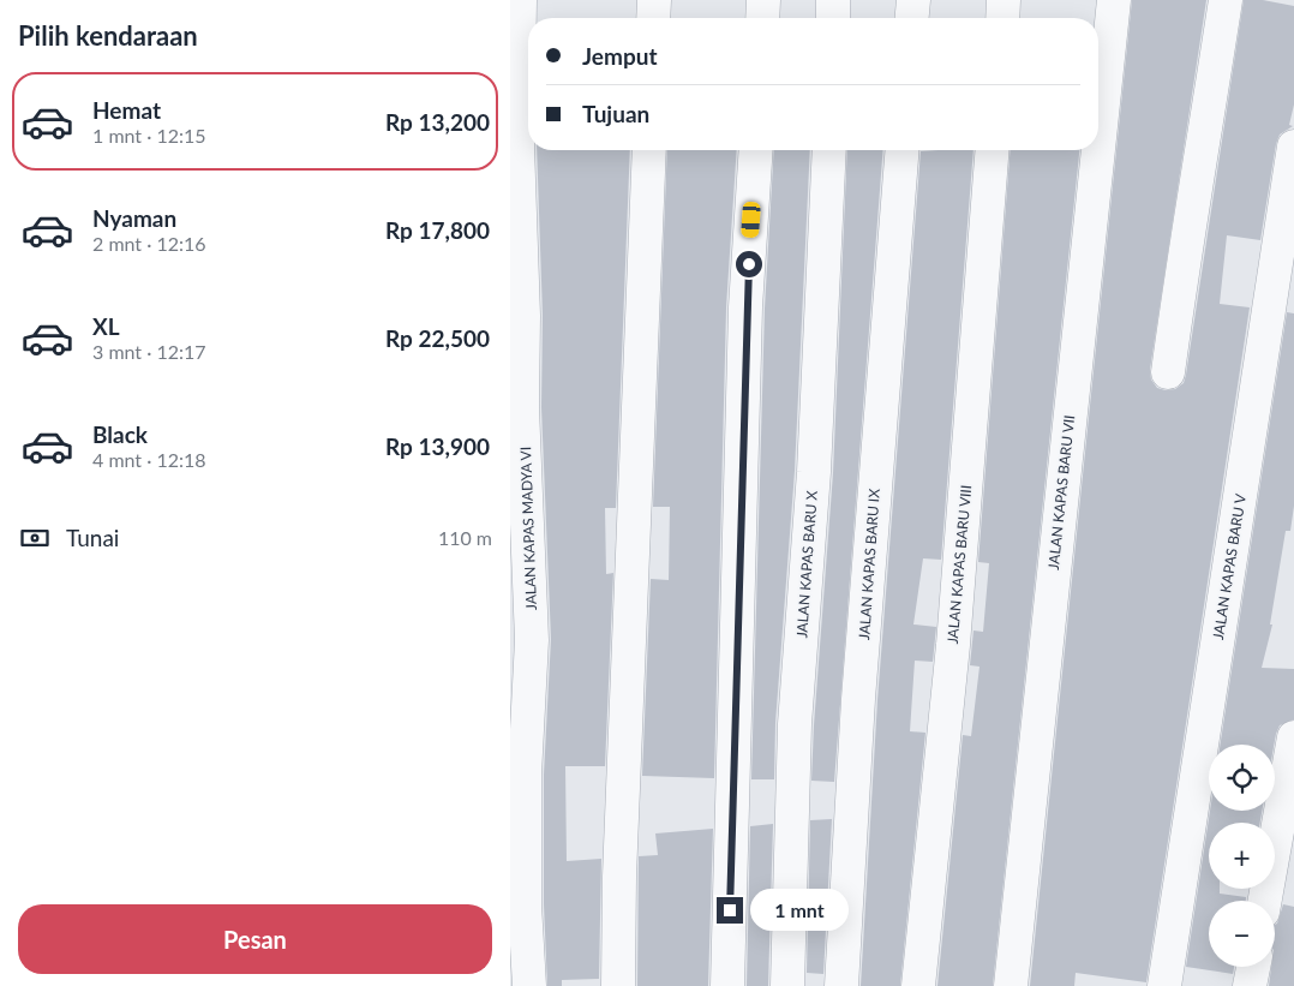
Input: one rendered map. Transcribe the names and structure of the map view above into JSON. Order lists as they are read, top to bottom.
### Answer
{
  "streets": {
    "street": [
      "JALAN KAPAS BARU VII",
      "JALAN KAPAS MADYA VI",
      "JALAN KAPAS BARU X",
      "JALAN KAPAS BARU IX",
      "JALAN KAPAS BARU VIII",
      "JALAN KAPAS BARU V"
    ]
  },
  "page": {
    "heading": "Pilih kendaraan",
    "banner": ["Jemput", "Tujuan"],
    "list": [
      {
        "name": "Hemat",
        "note": "1 mnt · 12:15",
        "value": "Rp 13,200"
      },
      {
        "name": "Nyaman",
        "note": "2 mnt · 12:16",
        "value": "Rp 17,800"
      },
      {
        "name": "XL",
        "note": "3 mnt · 12:17",
        "value": "Rp 22,500"
      },
      {
        "name": "Black",
        "note": "4 mnt · 12:18",
        "value": "Rp 13,900"
      }
    ],
    "pay": ["Tunai", "110 m"],
    "map_buttons": ["+", "−"],
    "bubble": "1 mnt",
    "buttons": "Pesan"
  }
}
